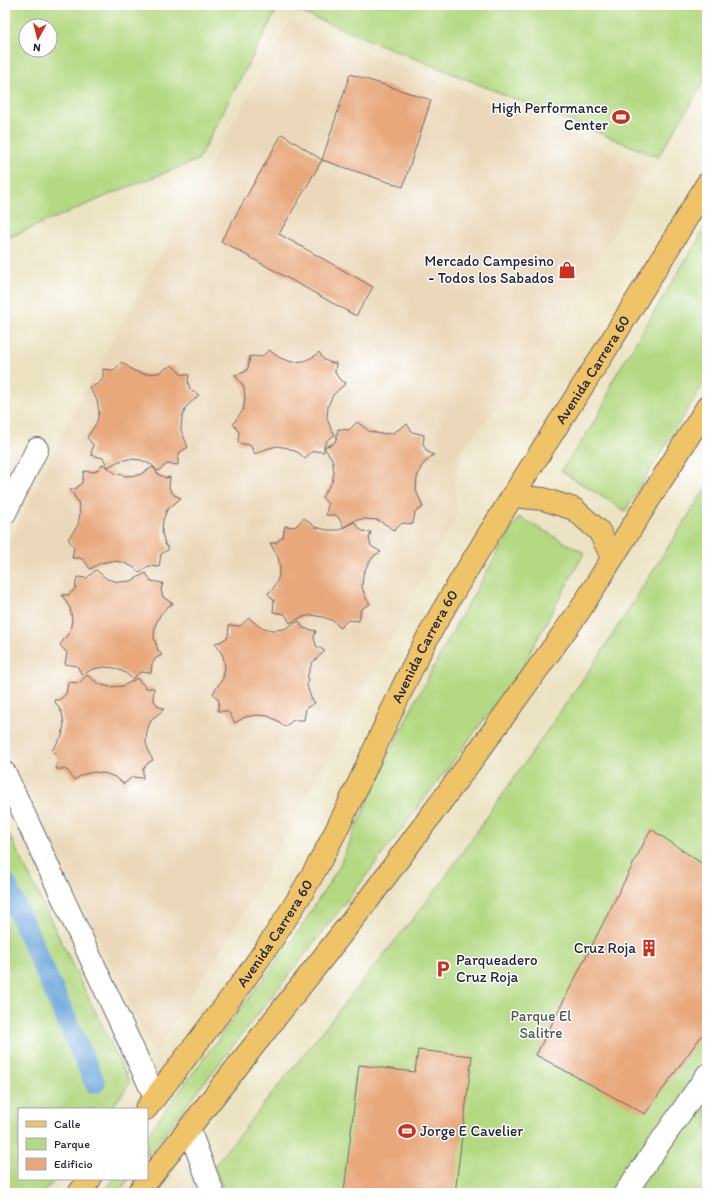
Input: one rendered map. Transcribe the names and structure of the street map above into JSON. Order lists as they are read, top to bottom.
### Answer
{
  "streets": {
    "main road": ["Avenida Carrera 60"]
  },
  "parks": ["Parque El Salitre"],
  "places": {
    "sports": ["High Performance Center", "Jorge E Cavelier"],
    "shop": ["Mercado Campesino - Todos los Sabados"],
    "building": ["Cruz Roja"],
    "parking": ["Parqueadero Cruz Roja"]
  },
  "legend": ["Calle", "Parque", "Edificio"],
  "north": "bottom"
}
